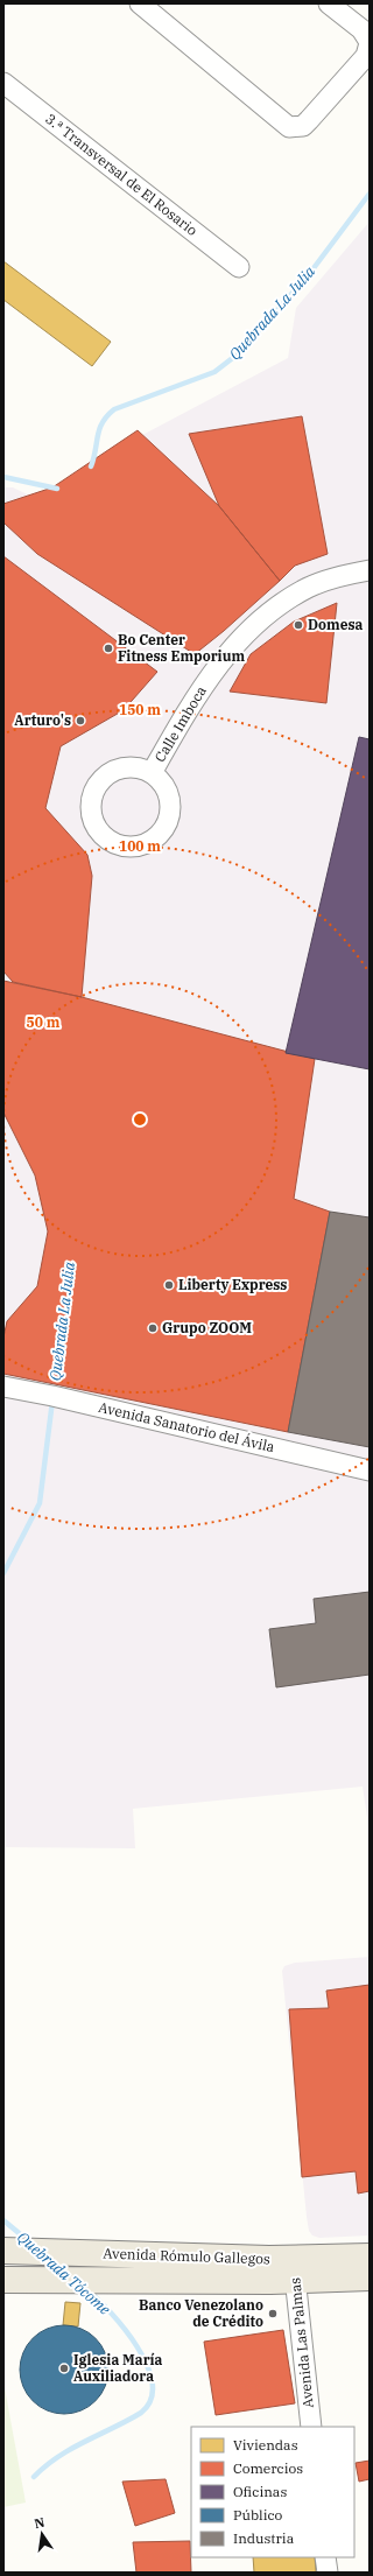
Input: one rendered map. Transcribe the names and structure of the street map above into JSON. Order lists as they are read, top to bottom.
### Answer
{
  "streets": {
    "main road": ["Avenida Rómulo Gallegos"],
    "street": [
      "3.ª Transversal de El Rosario",
      "Calle Imboca",
      "Avenida Sanatorio del Ávila",
      "Avenida Las Palmas"
    ]
  },
  "crossings": [
    ["Avenida Rómulo Gallegos", "Avenida Las Palmas"]
  ],
  "water": ["Quebrada La Julia", "Quebrada Tócome"],
  "places": [
    "Domesa",
    "Bo Center Fitness Emporium",
    "Arturo's",
    "Liberty Express",
    "Grupo ZOOM",
    "Banco Venezolano de Crédito",
    "Iglesia María Auxiliadora"
  ],
  "legend": [
    "Viviendas",
    "Comercios",
    "Oficinas",
    "Público",
    "Industria"
  ],
  "north": "top",
  "rings": ["150 m", "100 m", "50 m"]
}
